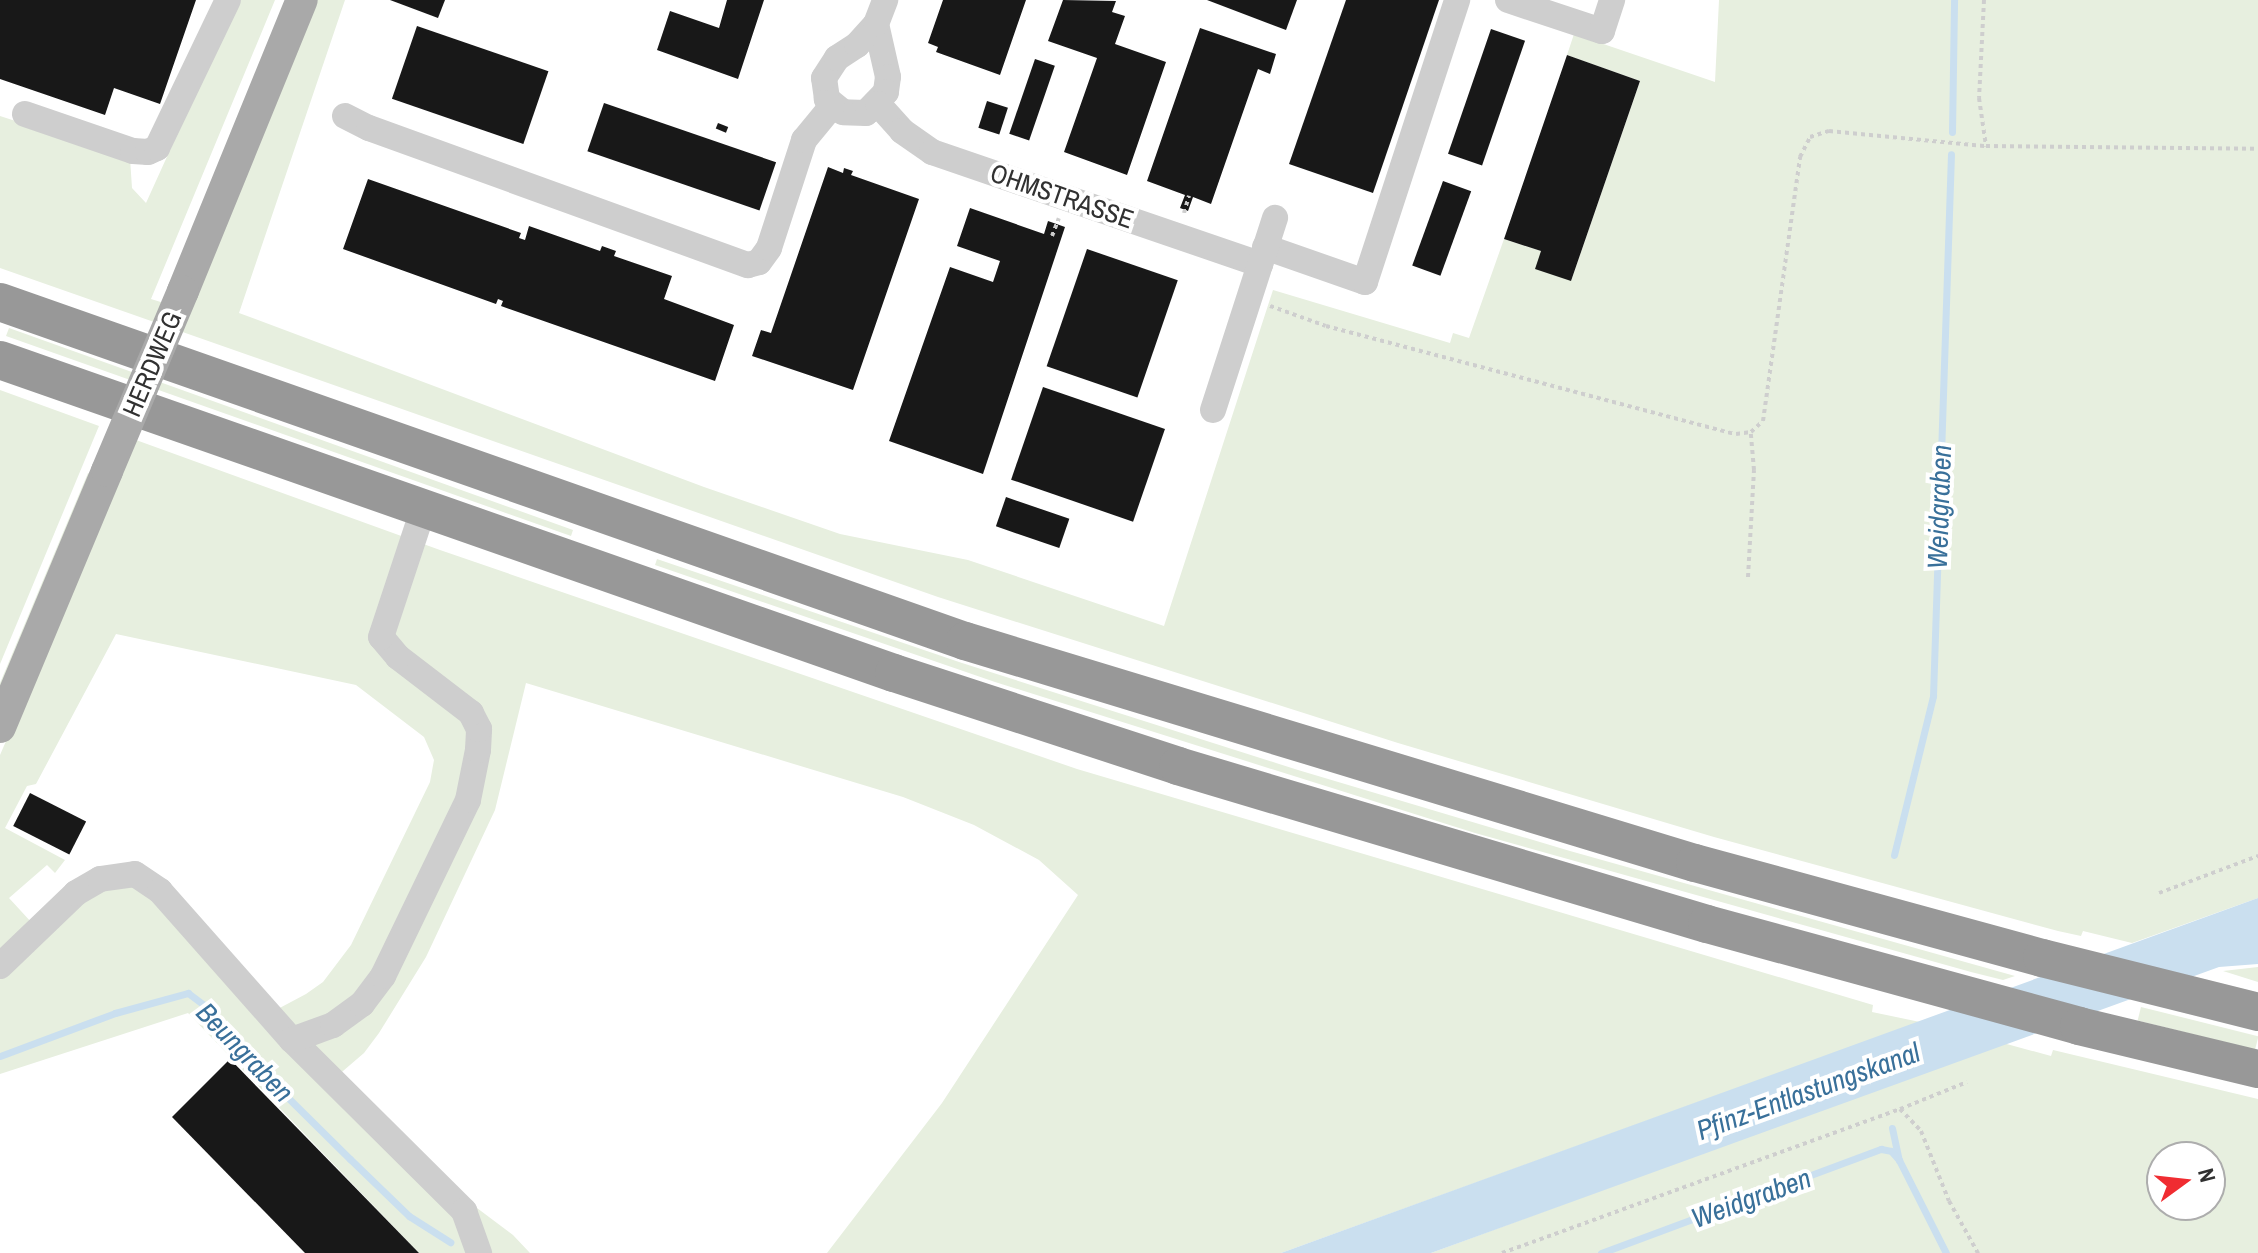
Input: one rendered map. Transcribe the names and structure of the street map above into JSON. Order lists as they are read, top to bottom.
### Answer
{
  "streets": {
    "main road": ["HERDWEG"],
    "street": ["OHMSTRASSE"]
  },
  "water": ["Weidgraben", "Beungraben", "Pfinz-Entlastungskanal"],
  "north": "right"
}
